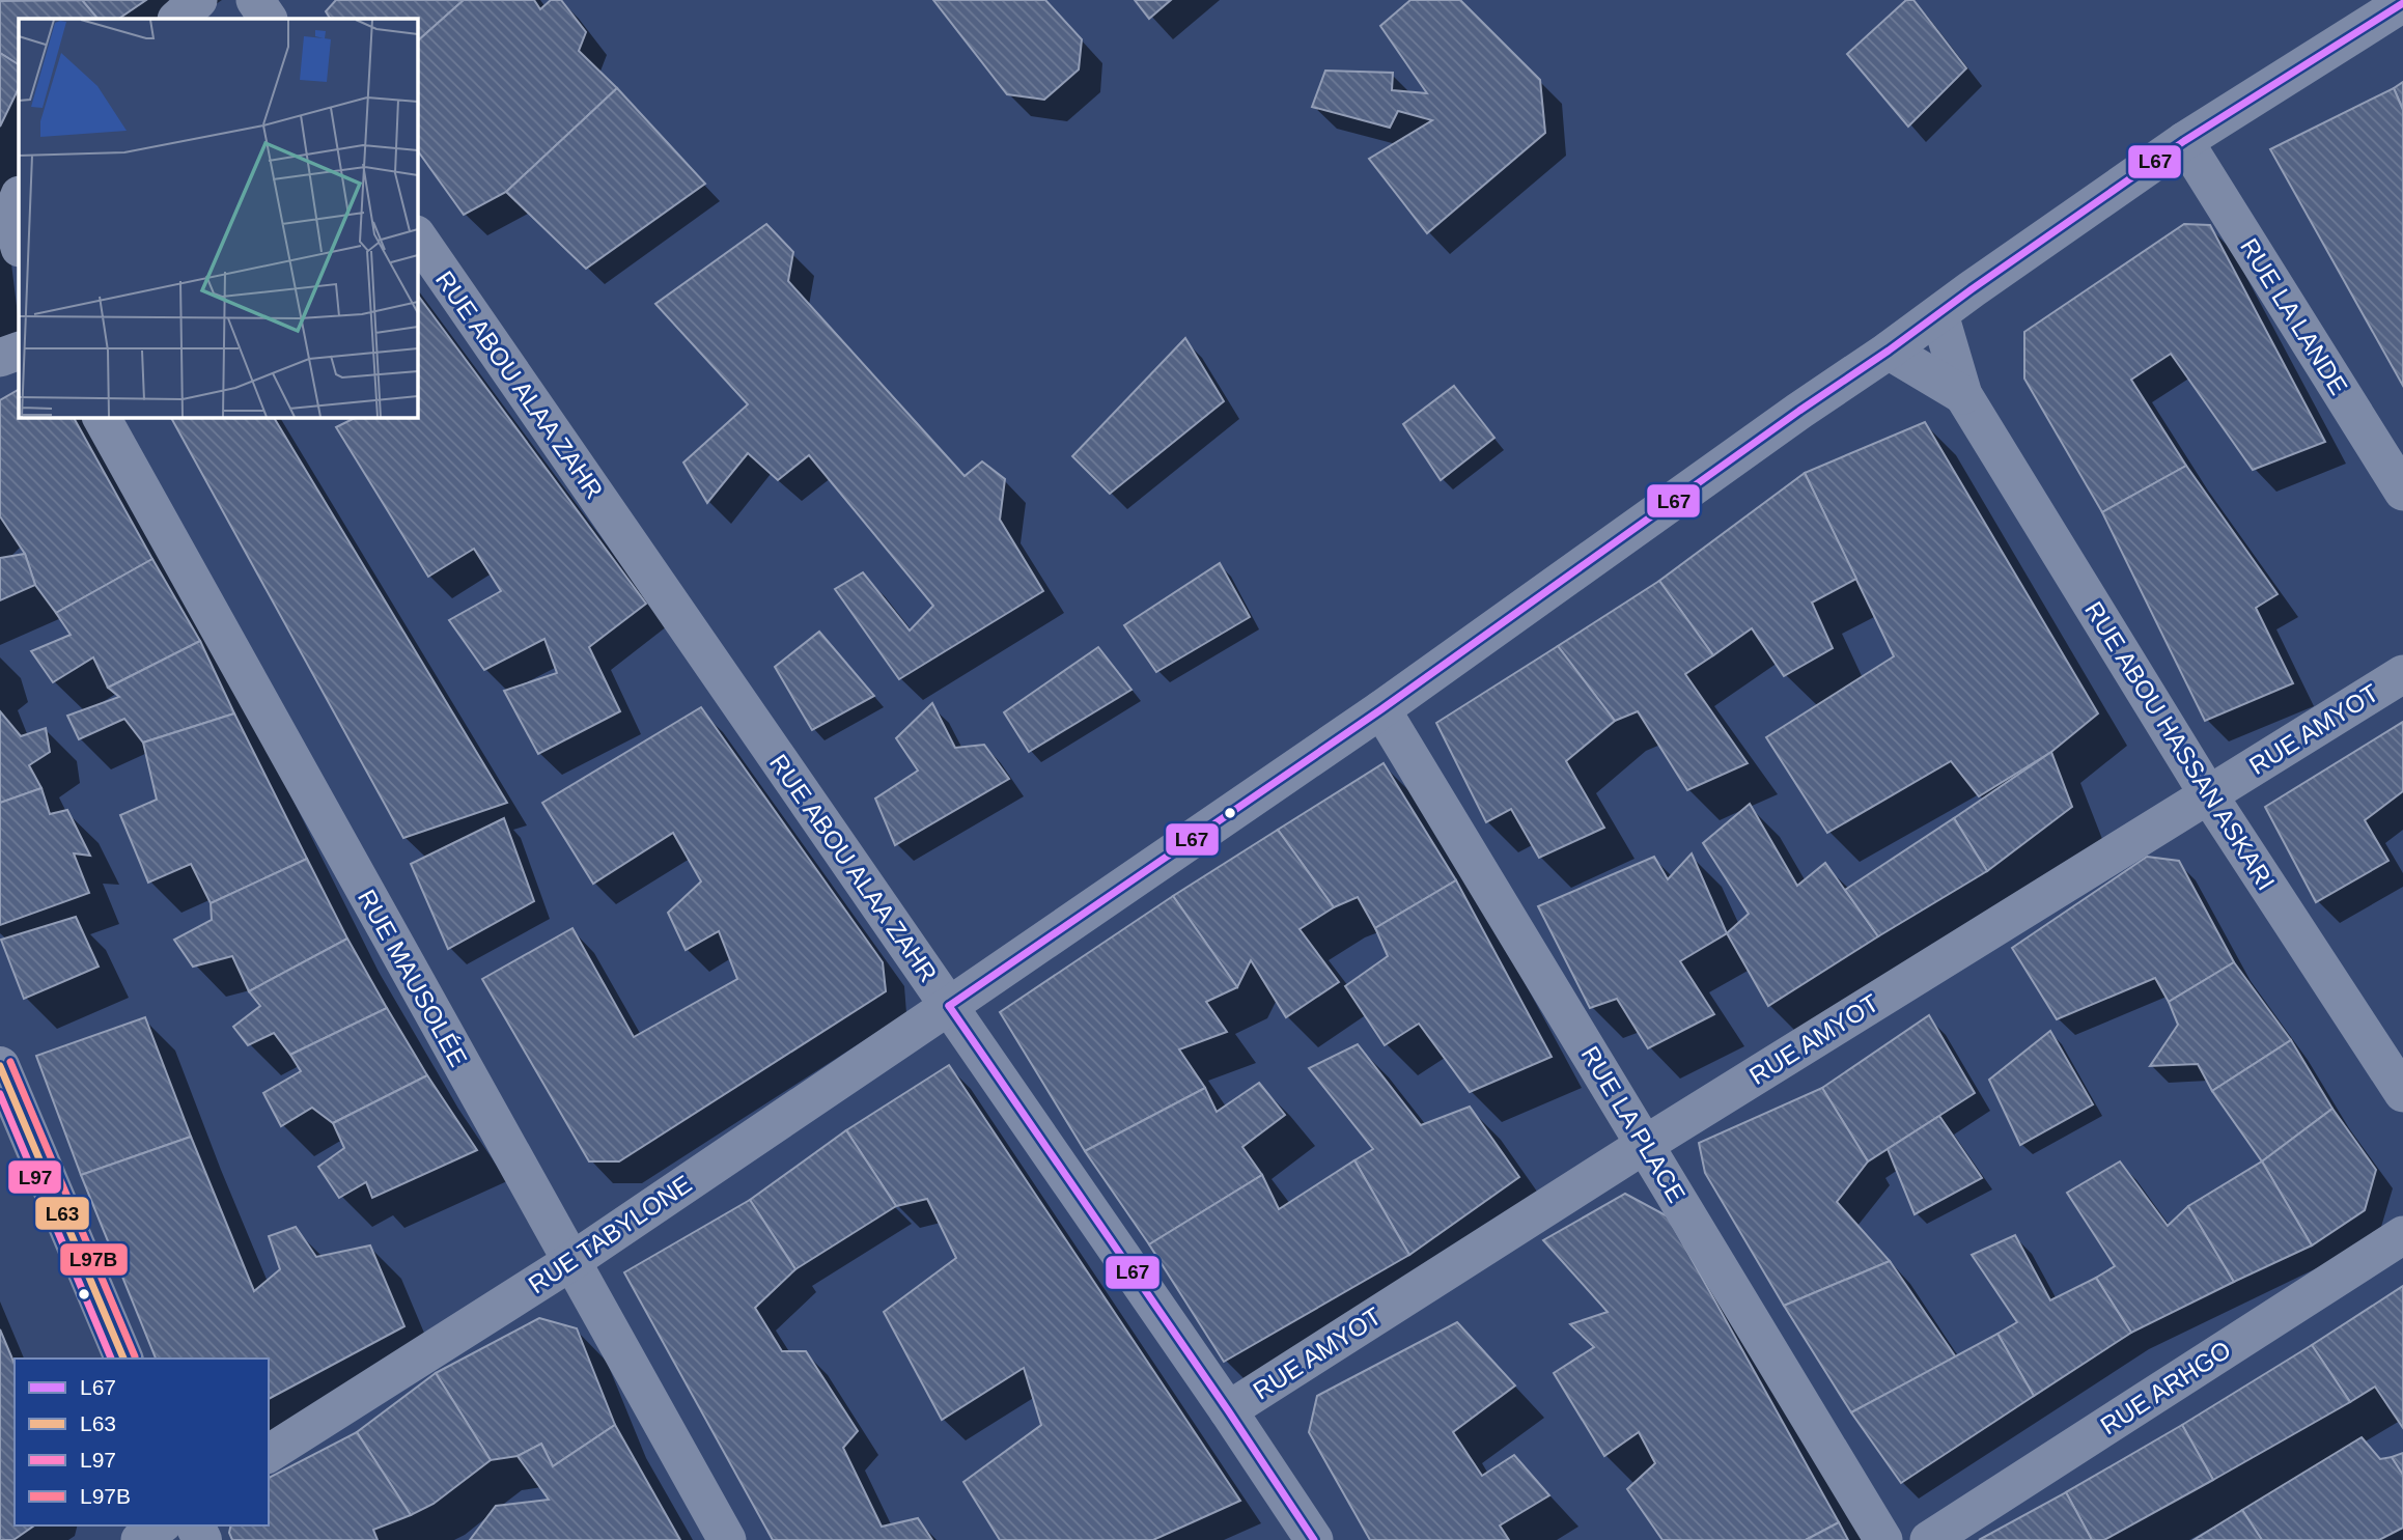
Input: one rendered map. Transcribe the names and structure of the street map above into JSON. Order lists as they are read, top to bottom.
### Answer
{
  "streets": {
    "street": [
      "RUE LA LANDE",
      "RUE ABOU ALAA ZAHR",
      "RUE AMYOT",
      "RUE ABOU HASSAN ASKARI",
      "RUE MAUSOLÉE",
      "RUE LA PLACE",
      "RUE TABYLONE",
      "RUE ARHGO"
    ]
  },
  "crossings": [
    ["RUE LA LANDE", "RUE TABYLONE"],
    ["RUE ABOU ALAA ZAHR", "RUE AMYOT"],
    ["RUE ABOU ALAA ZAHR", "RUE TABYLONE"],
    ["RUE AMYOT", "RUE ABOU HASSAN ASKARI"],
    ["RUE AMYOT", "RUE LA PLACE"],
    ["RUE ABOU HASSAN ASKARI", "RUE TABYLONE"],
    ["RUE MAUSOLÉE", "RUE TABYLONE"],
    ["RUE LA PLACE", "RUE TABYLONE"]
  ],
  "lines": [
    "transit line L67",
    "transit line L97B",
    "transit line L63",
    "transit line L97"
  ],
  "legend": [
    "L67",
    "L63",
    "L97",
    "L97B"
  ]
}
